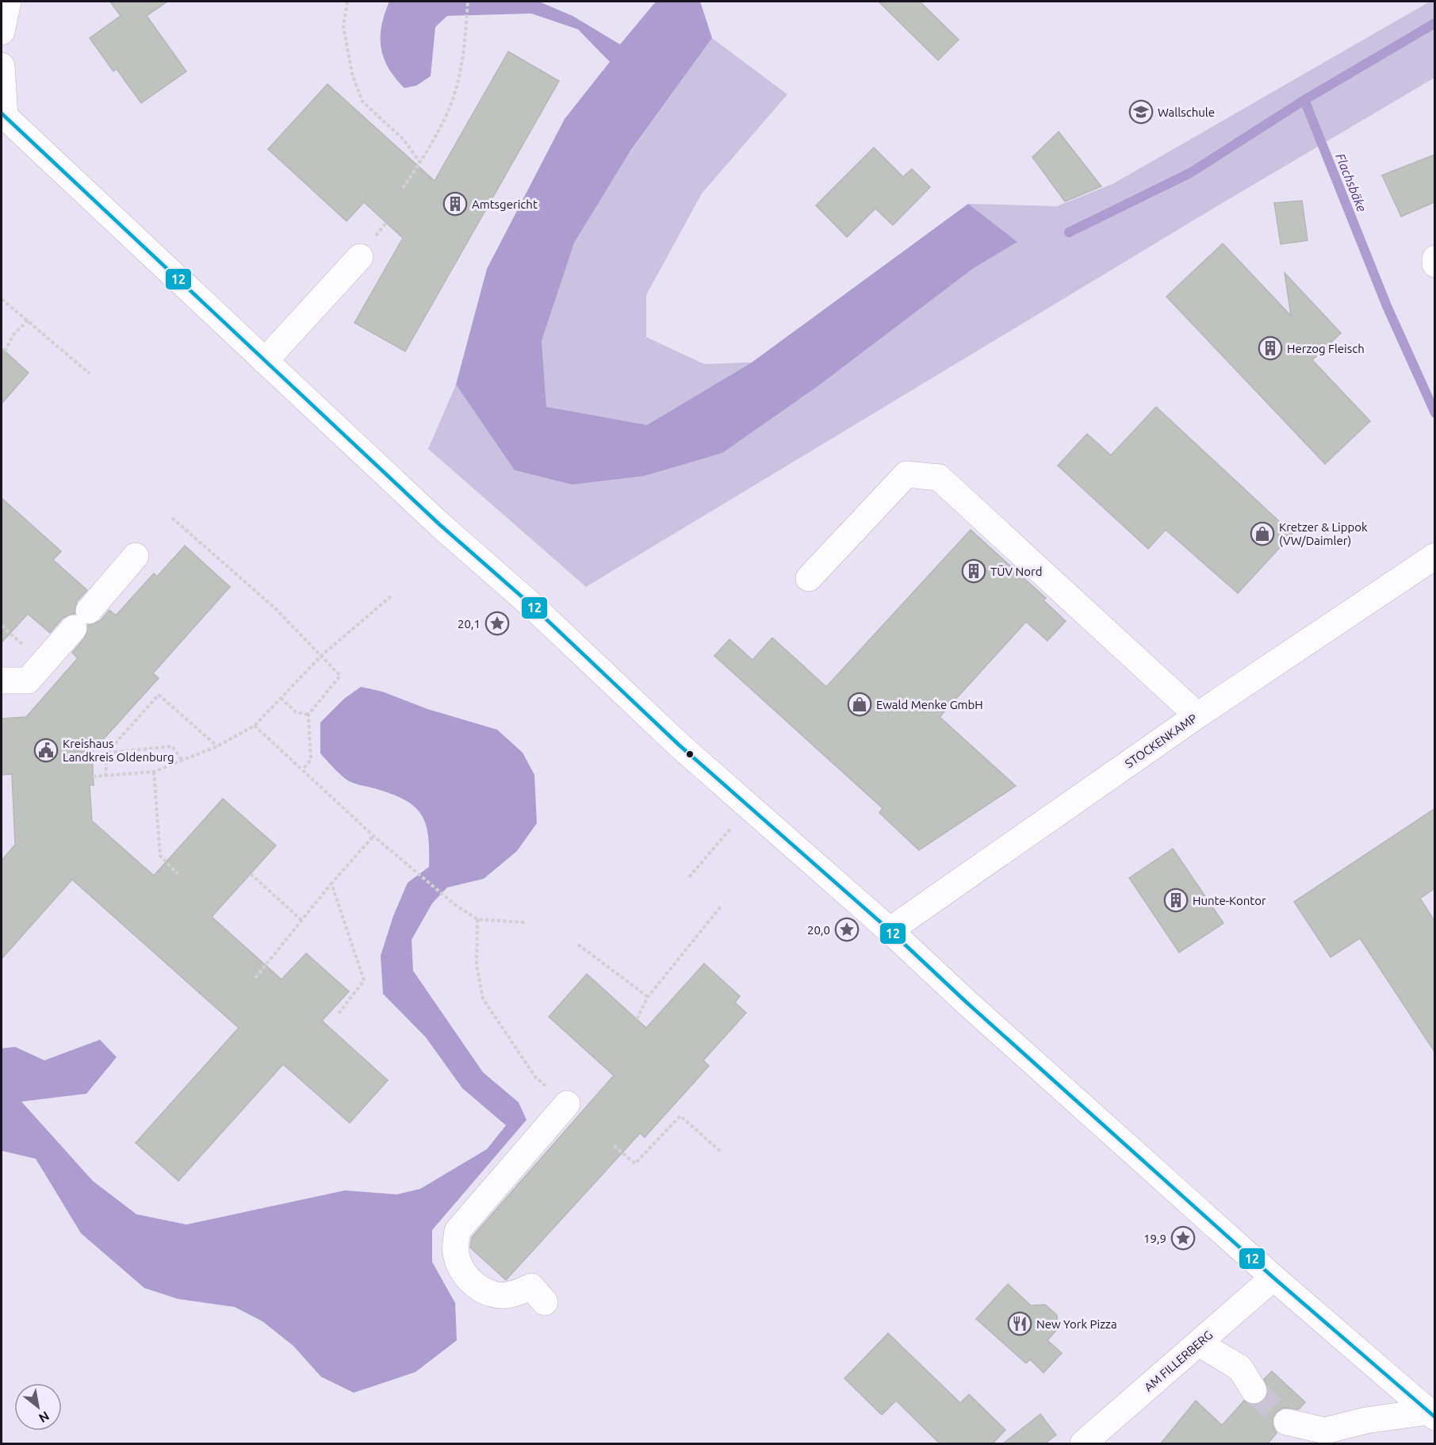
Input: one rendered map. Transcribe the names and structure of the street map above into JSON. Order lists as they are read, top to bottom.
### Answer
{
  "streets": {
    "main road": ["STOCKENKAMP", "AM FILLERBERG"]
  },
  "water": ["Flachsbäke"],
  "places": {
    "school or university": ["Wallschule"],
    "building": [
      "Amtsgericht",
      "Herzog Fleisch",
      "TÜV Nord",
      "Hunte-Kontor"
    ],
    "shop": ["Kretzer & Lippok (VW/Daimler)", "Ewald Menke GmbH"],
    "place": ["20,1", "20,0", "19,9"],
    "public building": ["Kreishaus Landkreis Oldenburg"],
    "restaurant": ["New York Pizza"]
  },
  "lines": ["transit line 12"],
  "north": "bottom right"
}
